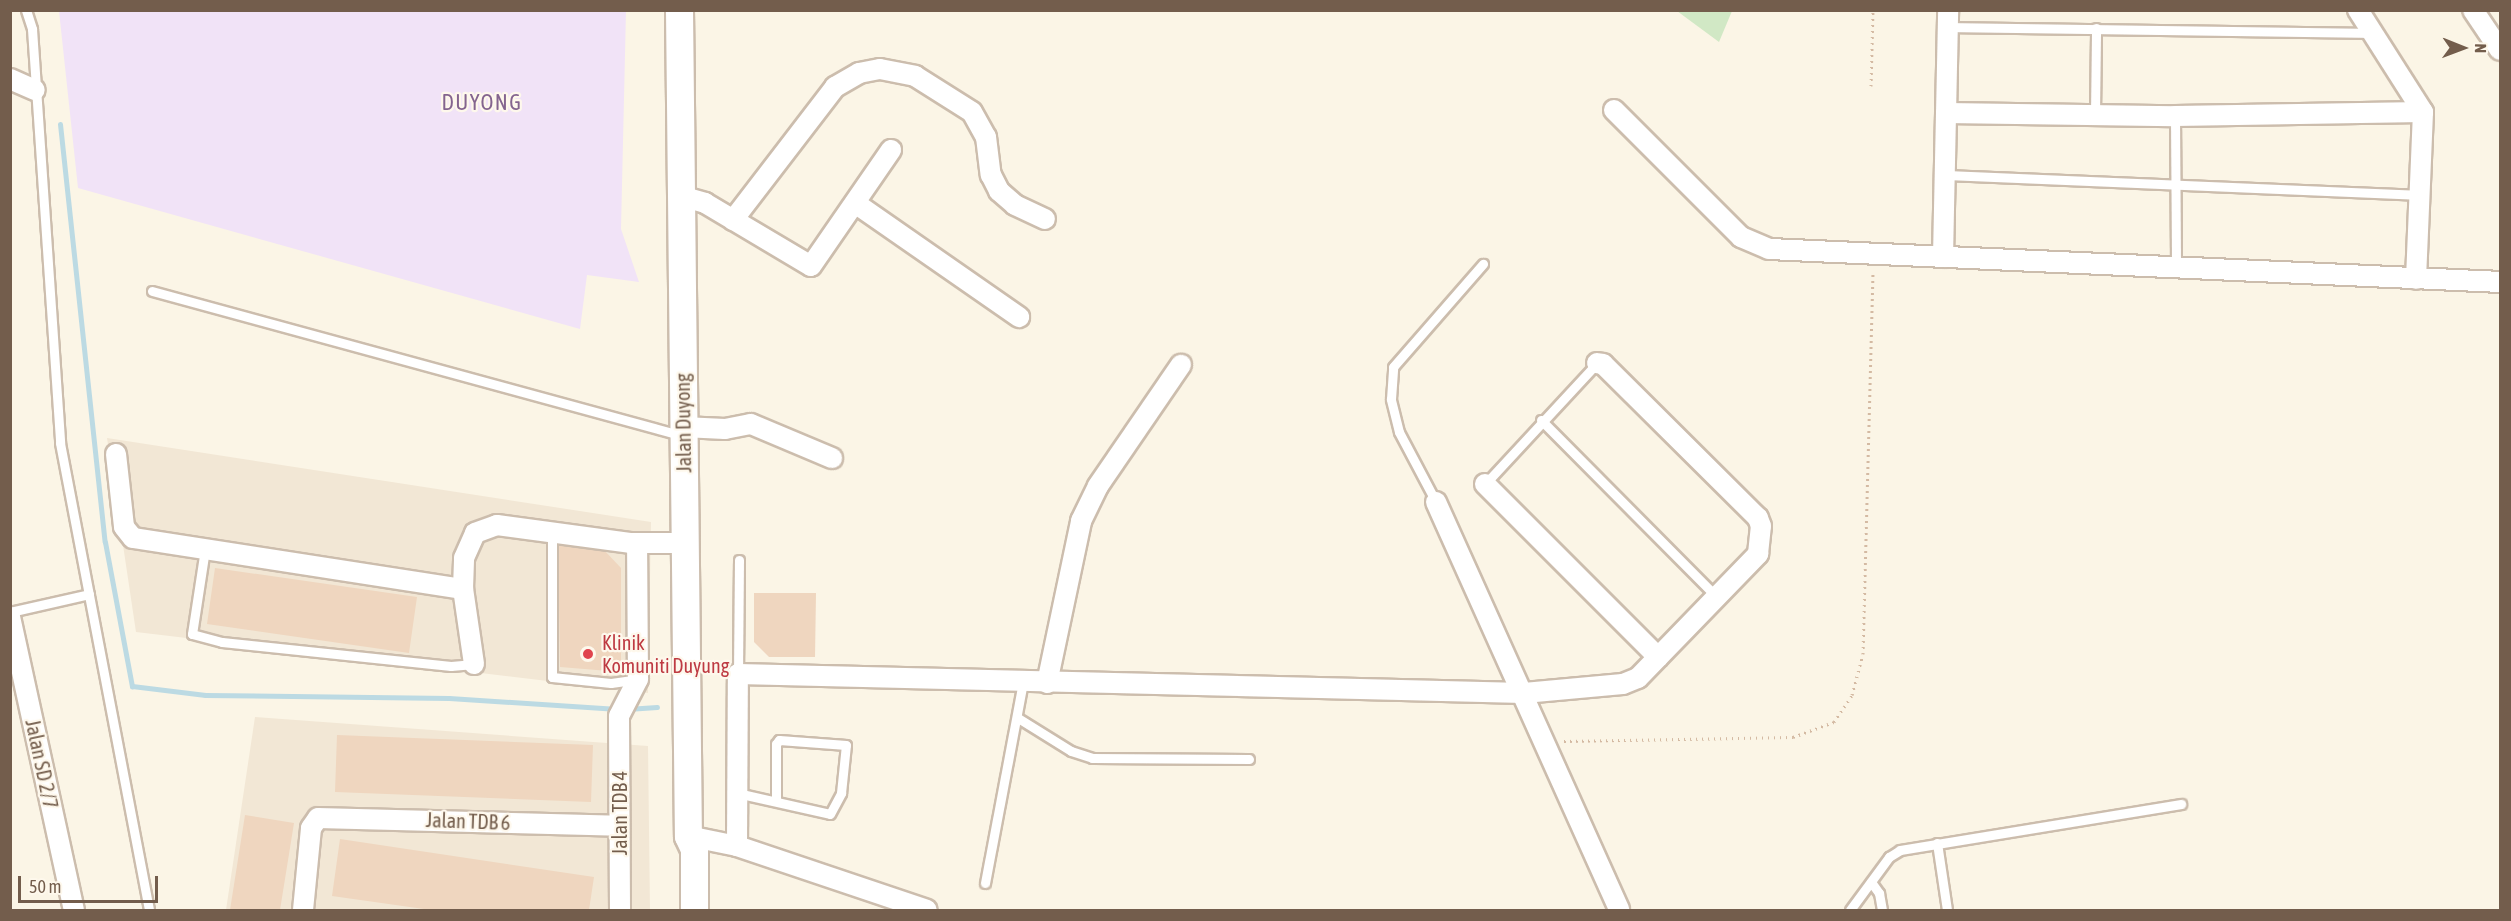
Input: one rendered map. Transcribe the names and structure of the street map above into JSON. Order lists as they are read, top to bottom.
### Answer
{
  "streets": {
    "main road": ["Jalan Duyong"],
    "street": ["Jalan SD 2/7", "Jalan TDB 4", "Jalan TDB 6"]
  },
  "crossings": [
    ["Jalan TDB 4", "Jalan TDB 6"]
  ],
  "districts": ["DUYONG"],
  "places": ["Klinik Komuniti Duyung"],
  "scale_bar": "50 m",
  "north": "right"
}
